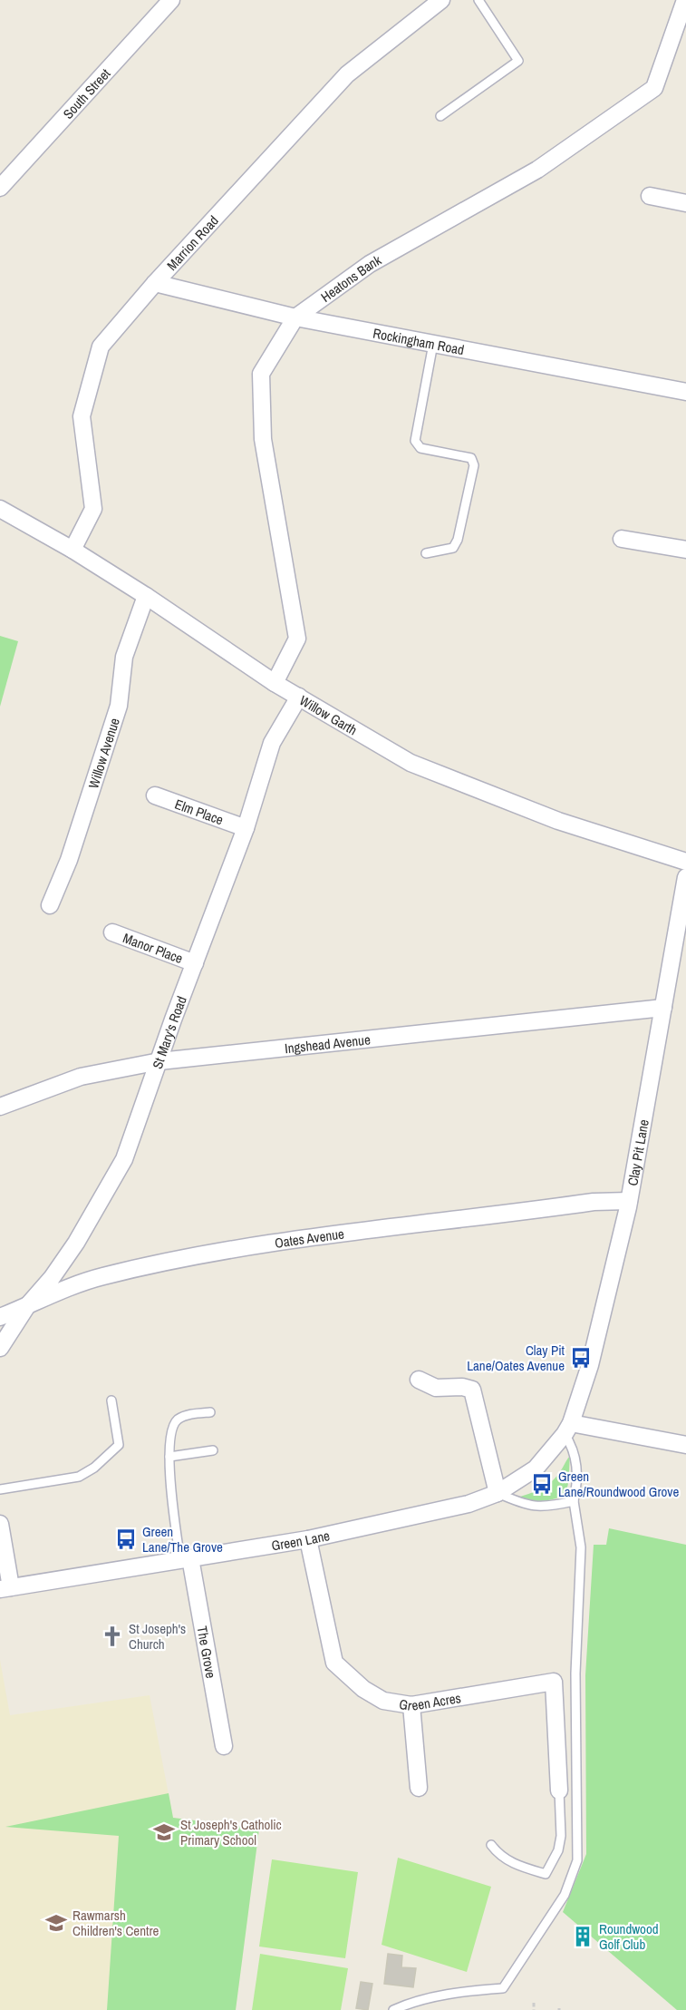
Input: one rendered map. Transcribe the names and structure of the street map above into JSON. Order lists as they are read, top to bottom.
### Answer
{
  "streets": {
    "street": [
      "South Street",
      "Marrion Road",
      "Heatons Bank",
      "Rockingham Road",
      "Willow Garth",
      "Willow Avenue",
      "Elm Place",
      "Manor Place",
      "St Mary's Road",
      "Ingshead Avenue",
      "Clay Pit Lane",
      "Oates Avenue",
      "Green Lane",
      "The Grove",
      "Green Acres"
    ]
  },
  "crossings": [
    ["Marrion Road", "Rockingham Road"],
    ["Marrion Road", "Willow Garth"],
    ["Heatons Bank", "Rockingham Road"],
    ["Heatons Bank", "Willow Garth"],
    ["Willow Garth", "Willow Avenue"],
    ["Willow Garth", "St Mary's Road"],
    ["Elm Place", "St Mary's Road"],
    ["Manor Place", "St Mary's Road"],
    ["St Mary's Road", "Ingshead Avenue"],
    ["St Mary's Road", "Oates Avenue"],
    ["Ingshead Avenue", "Clay Pit Lane"],
    ["Clay Pit Lane", "Oates Avenue"],
    ["Clay Pit Lane", "Green Lane"],
    ["Green Lane", "The Grove"],
    ["Green Lane", "Green Acres"]
  ],
  "places": {
    "bus stop": ["Clay Pit Lane/Oates Avenue", "Green Lane/Roundwood Grove", "Green Lane/The Grove"],
    "church": ["St Joseph's Church"],
    "school or university": ["St Joseph's Catholic Primary School", "Rawmarsh Children's Centre"],
    "building": ["Roundwood Golf Club"]
  }
}
